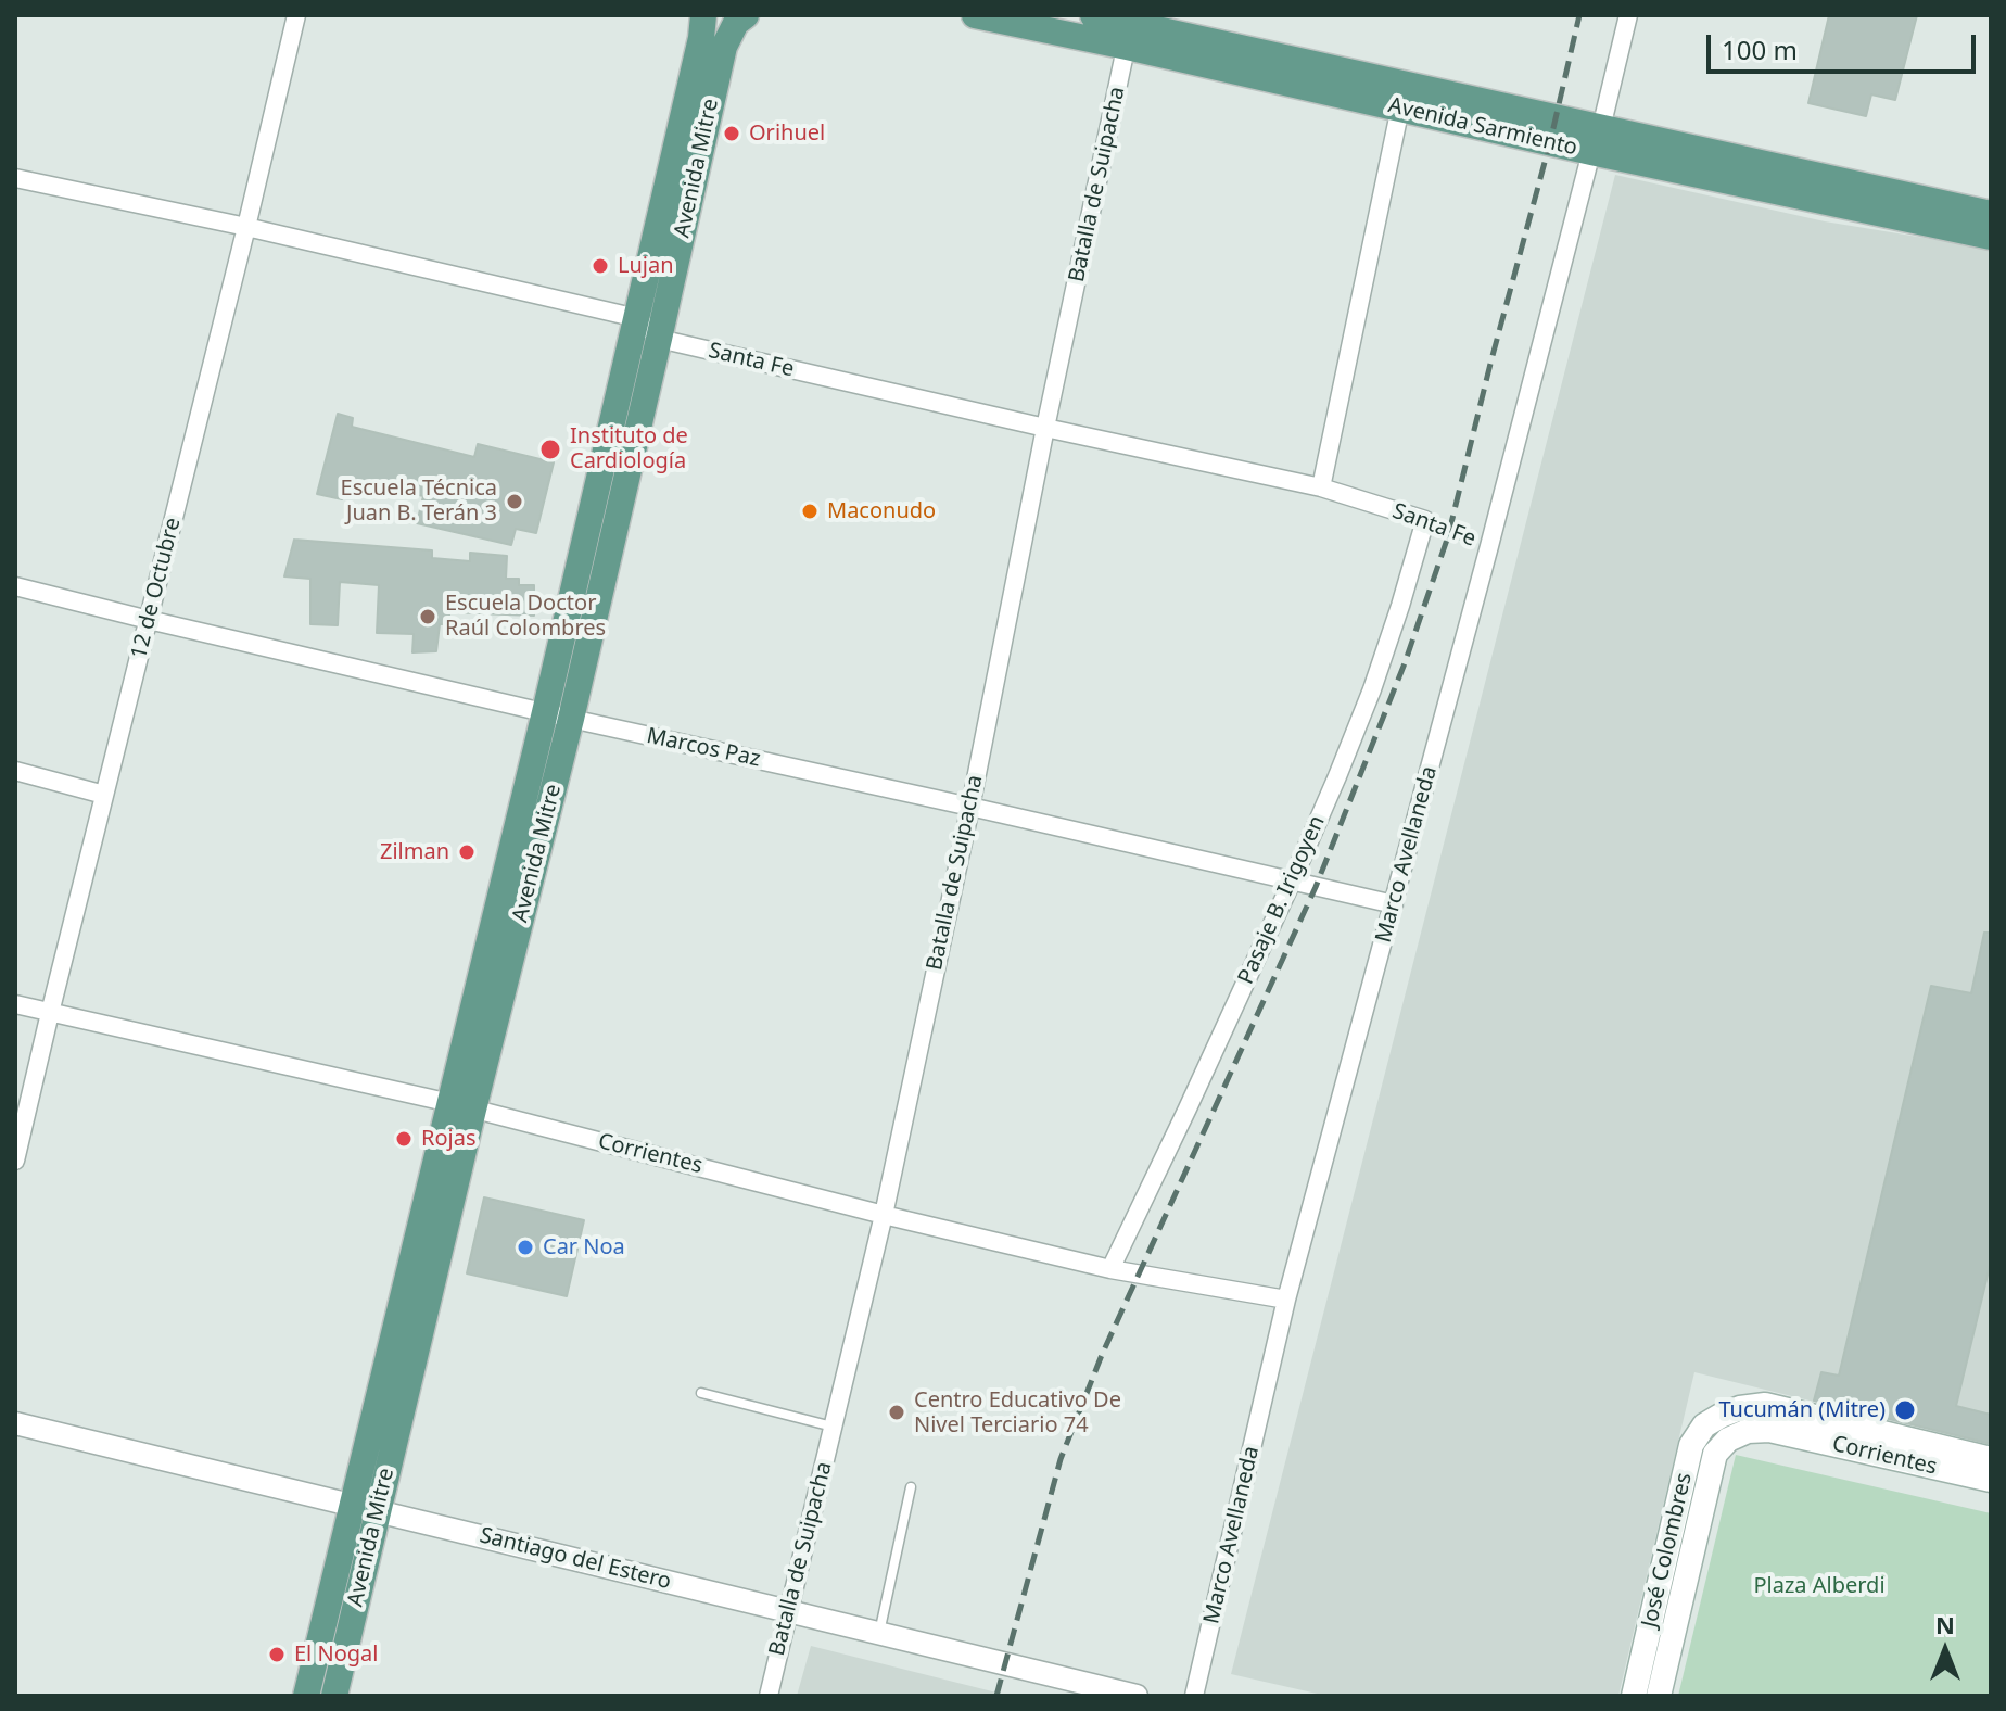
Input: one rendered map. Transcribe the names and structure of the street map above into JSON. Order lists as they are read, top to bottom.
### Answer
{
  "streets": {
    "main road": [
      "Avenida Sarmiento",
      "Avenida Mitre",
      "Corrientes",
      "José Colombres"
    ],
    "street": [
      "Batalla de Suipacha",
      "Santa Fe",
      "12 de Octubre",
      "Marcos Paz",
      "Marco Avellaneda",
      "Pasaje B. Irigoyen",
      "Santiago del Estero"
    ]
  },
  "crossings": [
    ["Avenida Sarmiento", "Batalla de Suipacha"],
    ["Avenida Sarmiento", "Marco Avellaneda"],
    ["Avenida Mitre", "Santa Fe"],
    ["Avenida Mitre", "Marcos Paz"],
    ["Avenida Mitre", "Corrientes"],
    ["Avenida Mitre", "Santiago del Estero"],
    ["Batalla de Suipacha", "Santa Fe"],
    ["Batalla de Suipacha", "Marcos Paz"],
    ["Batalla de Suipacha", "Corrientes"],
    ["Batalla de Suipacha", "Santiago del Estero"],
    ["Santa Fe", "Marco Avellaneda"],
    ["Santa Fe", "Pasaje B. Irigoyen"],
    ["12 de Octubre", "Marcos Paz"],
    ["12 de Octubre", "Corrientes"],
    ["Marcos Paz", "Marco Avellaneda"],
    ["Marcos Paz", "Pasaje B. Irigoyen"],
    ["Marco Avellaneda", "Corrientes"],
    ["Pasaje B. Irigoyen", "Corrientes"],
    ["Corrientes", "José Colombres"]
  ],
  "parks": ["Plaza Alberdi"],
  "places": [
    "Orihuel",
    "Lujan",
    "Instituto de Cardiología",
    "Escuela Técnica Juan B. Terán 3",
    "Maconudo",
    "Escuela Doctor Raúl Colombres",
    "Zilman",
    "Rojas",
    "Car Noa",
    "Tucumán (Mitre)",
    "Centro Educativo De Nivel Terciario 74",
    "El Nogal"
  ],
  "scale_bar": "100 m",
  "north": "top"
}
